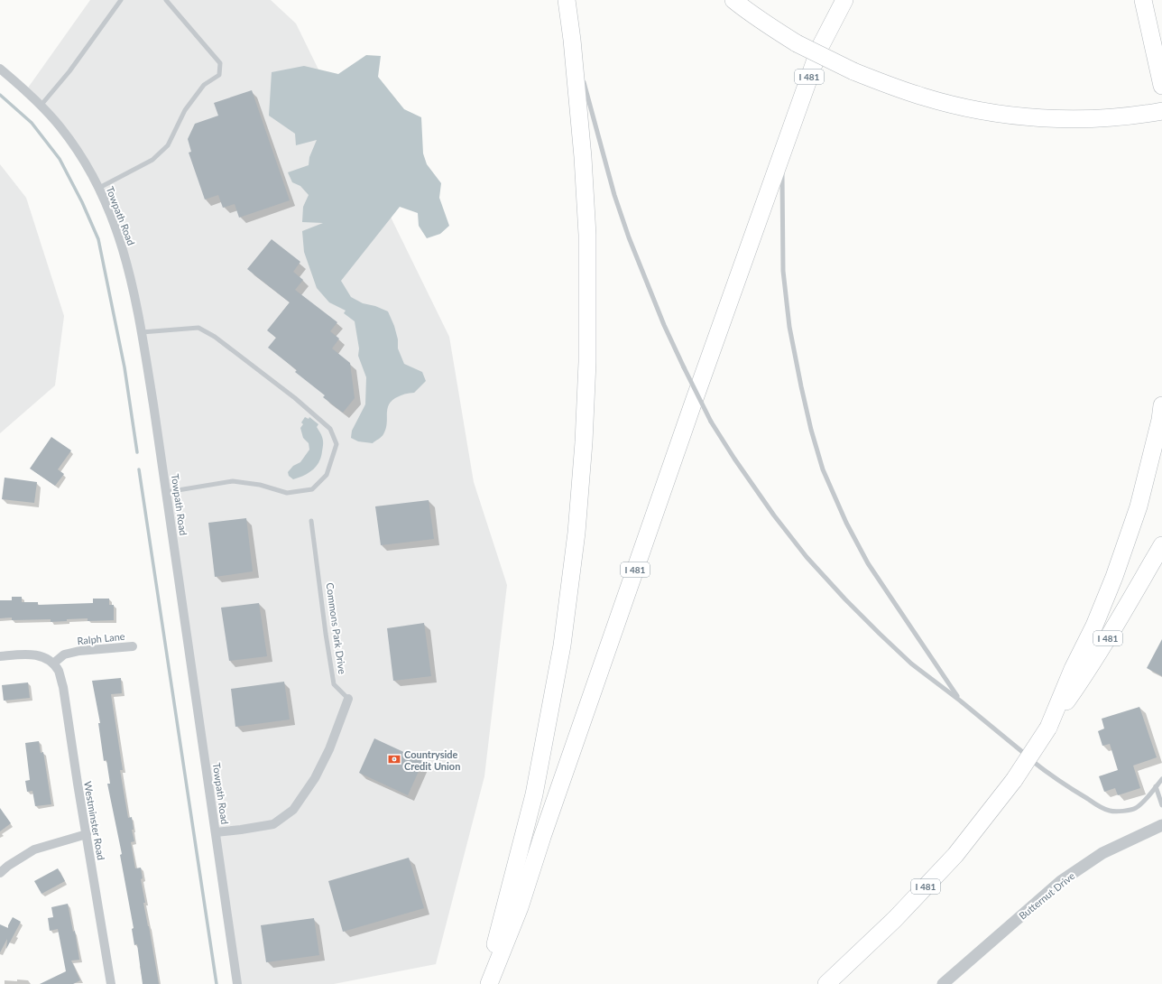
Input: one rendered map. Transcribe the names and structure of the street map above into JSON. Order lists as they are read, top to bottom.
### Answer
{
  "streets": {
    "highway": ["I 481"],
    "street": [
      "Towpath Road",
      "Commons Park Drive",
      "Ralph Lane",
      "Westminster Road",
      "Butternut Drive"
    ]
  },
  "crossings": [
    ["Towpath Road", "Commons Park Drive"],
    ["Ralph Lane", "Westminster Road"]
  ],
  "places": {
    "bank": ["Countryside Credit Union"]
  }
}
